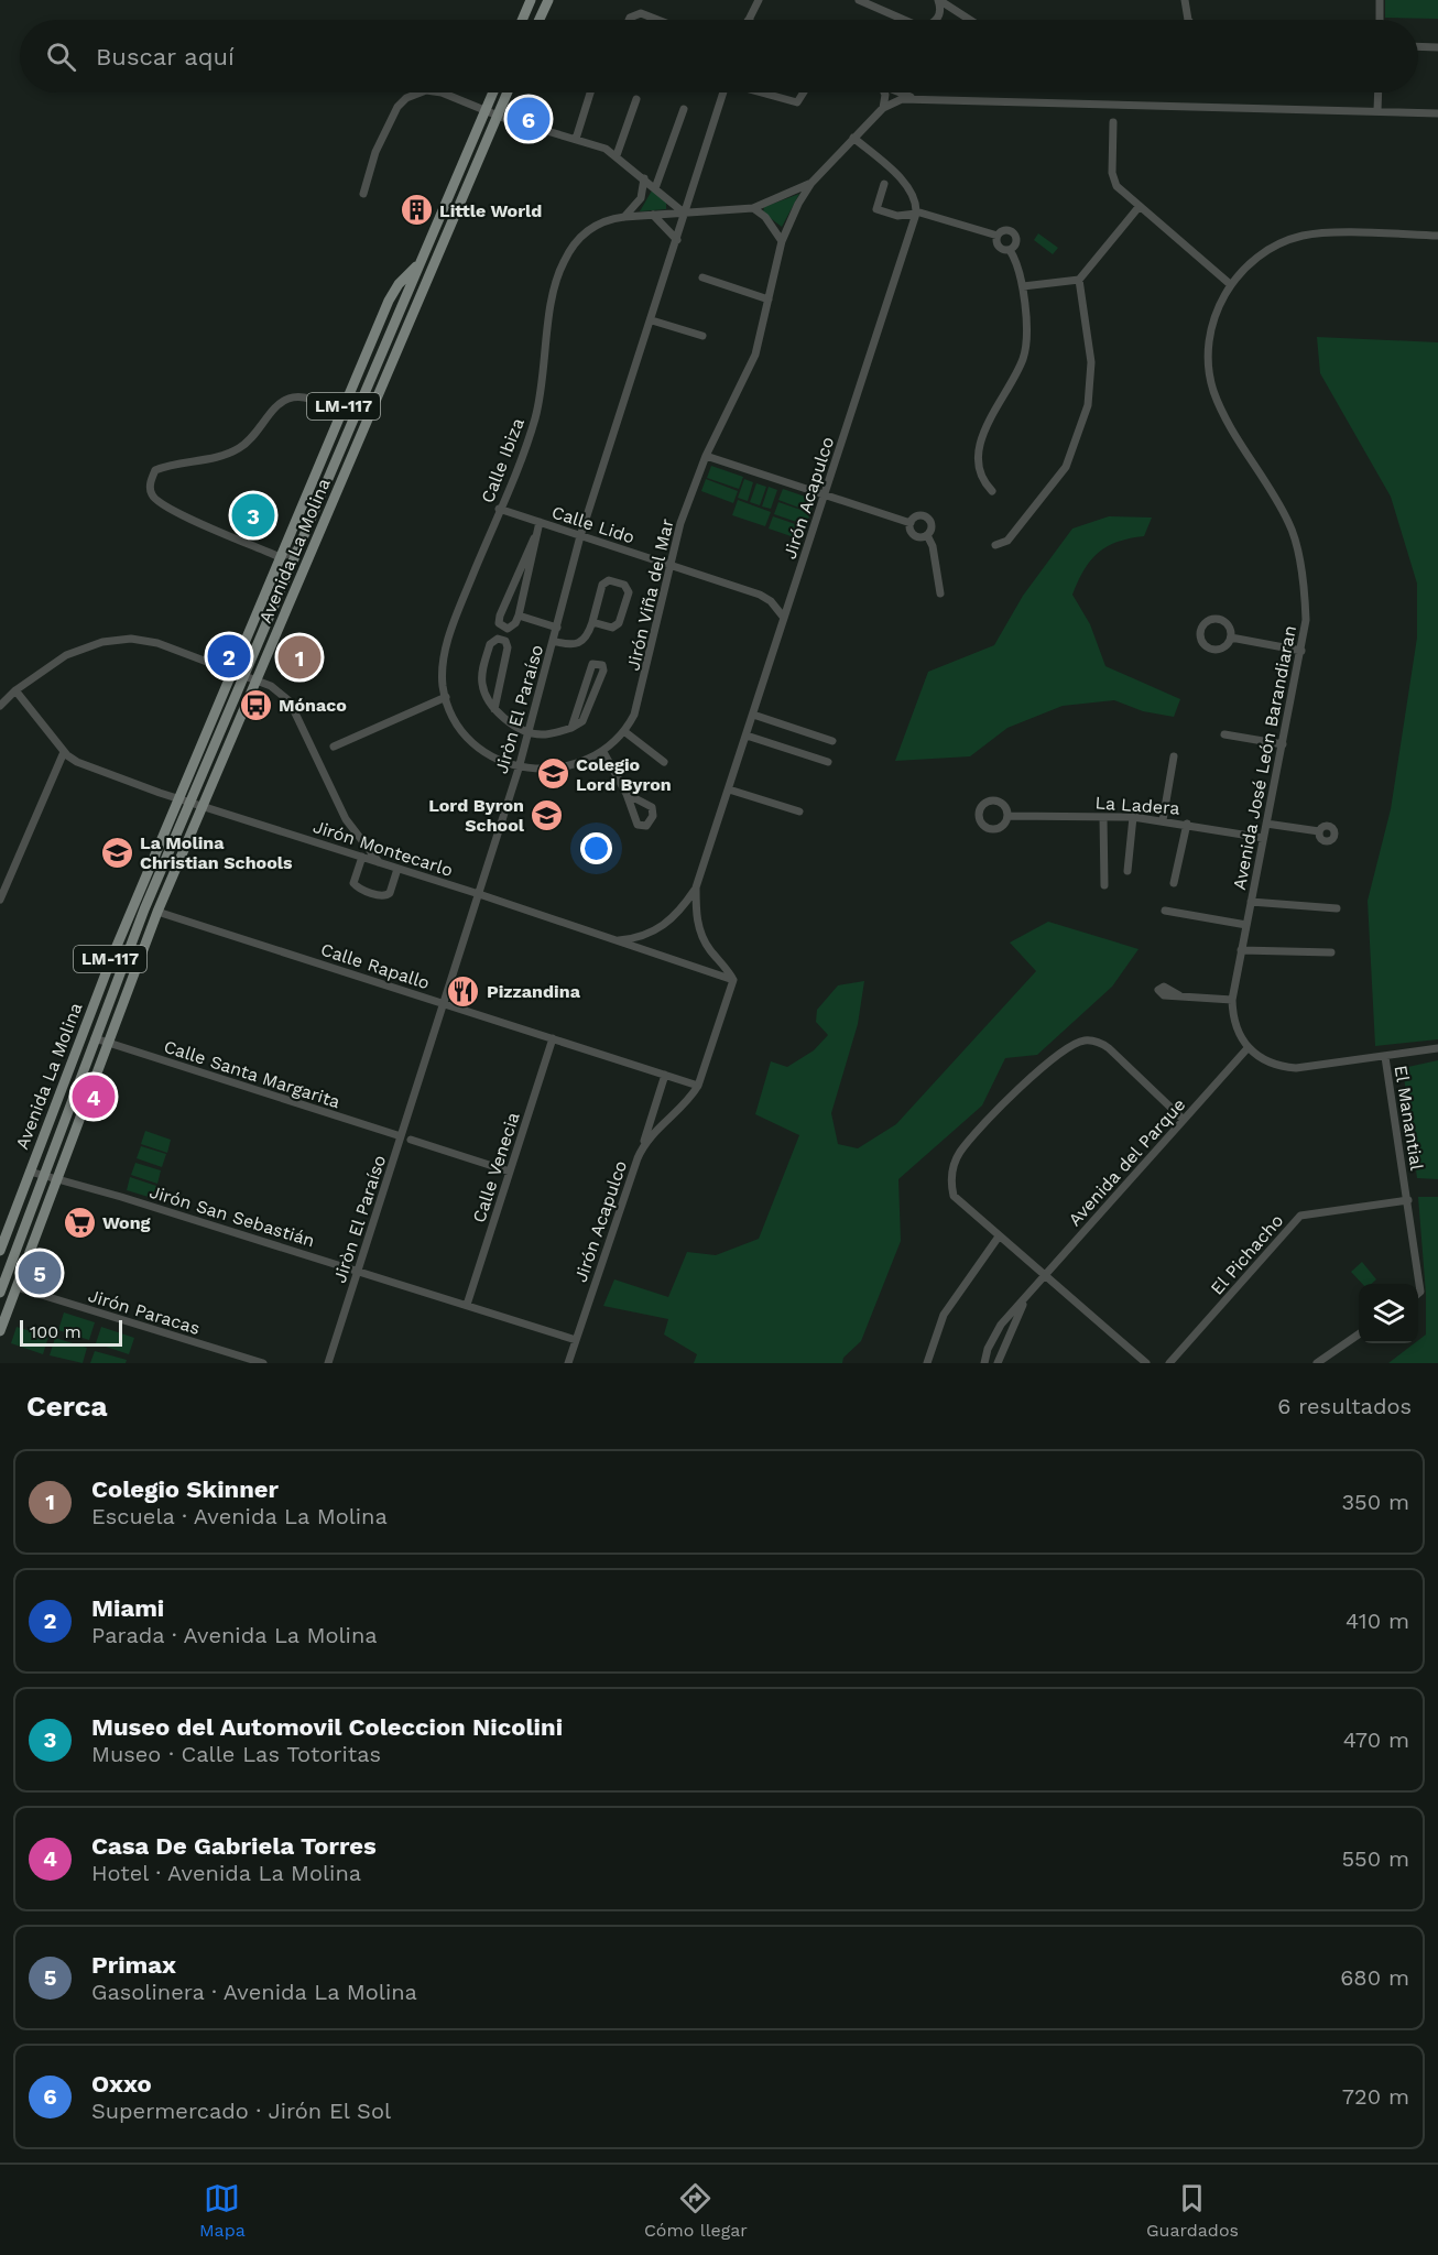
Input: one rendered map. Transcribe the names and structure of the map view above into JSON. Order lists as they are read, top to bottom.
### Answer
{
  "streets": {
    "main road": ["LM-117", "Avenida La Molina"],
    "street": [
      "Calle Ibiza",
      "Jirón Acapulco",
      "Calle Lido",
      "Jirón Viña del Mar",
      "Jiròn El Paraíso",
      "Avenida José León Barandiaran",
      "La Ladera",
      "Jirón Montecarlo",
      "Calle Rapallo",
      "Calle Santa Margarita",
      "El Manantial",
      "Avenida del Parque",
      "Calle Venecia",
      "Jirón San Sebastián",
      "El Pichacho",
      "Jirón Paracas"
    ]
  },
  "crossings": [
    ["Calle Ibiza", "Calle Lido"],
    ["Calle Ibiza", "Jirón Viña del Mar"],
    ["Calle Ibiza", "Jiròn El Paraíso"],
    ["Jirón Acapulco", "Calle Lido"],
    ["Jirón Acapulco", "Jirón Montecarlo"],
    ["Jirón Acapulco", "Calle Rapallo"],
    ["Jirón Acapulco", "Jirón San Sebastián"],
    ["Calle Lido", "Jirón Viña del Mar"],
    ["Calle Lido", "Jiròn El Paraíso"],
    ["Avenida La Molina", "Jirón Montecarlo"],
    ["Avenida La Molina", "Calle Rapallo"],
    ["Avenida La Molina", "Calle Santa Margarita"],
    ["Avenida La Molina", "Jirón San Sebastián"],
    ["Avenida La Molina", "Jirón Paracas"],
    ["Jirón Viña del Mar", "Jiròn El Paraíso"],
    ["Jiròn El Paraíso", "Jirón Montecarlo"],
    ["Jiròn El Paraíso", "Calle Rapallo"],
    ["Jiròn El Paraíso", "Calle Santa Margarita"],
    ["Jiròn El Paraíso", "Jirón San Sebastián"],
    ["Avenida José León Barandiaran", "La Ladera"],
    ["Avenida José León Barandiaran", "Avenida del Parque"],
    ["Calle Rapallo", "Calle Venecia"],
    ["El Manantial", "El Pichacho"],
    ["Calle Venecia", "Jirón San Sebastián"]
  ],
  "places": {
    "building": ["Little World"],
    "bus stop": ["Mónaco"],
    "school or university": ["Colegio Lord Byron", "Lord Byron School", "La Molina Christian Schools"],
    "restaurant": ["Pizzandina"],
    "supermarket": ["Wong"]
  },
  "scale_bar": "100 m",
  "page": {
    "search": "Buscar aquí",
    "pins": [
      "6",
      "3",
      "2",
      "1",
      "4",
      "5"
    ],
    "scale": "100 m",
    "heading": ["Cerca", "6 resultados"],
    "list": [
      {
        "mark": "1",
        "name": "Colegio Skinner",
        "note": "Escuela · Avenida La Molina",
        "value": "350 m"
      },
      {
        "mark": "2",
        "name": "Miami",
        "note": "Parada · Avenida La Molina",
        "value": "410 m"
      },
      {
        "mark": "3",
        "name": "Museo del Automovil Coleccion Nicolini",
        "note": "Museo · Calle Las Totoritas",
        "value": "470 m"
      },
      {
        "mark": "4",
        "name": "Casa De Gabriela Torres",
        "note": "Hotel · Avenida La Molina",
        "value": "550 m"
      },
      {
        "mark": "5",
        "name": "Primax",
        "note": "Gasolinera · Avenida La Molina",
        "value": "680 m"
      },
      {
        "mark": "6",
        "name": "Oxxo",
        "note": "Supermercado · Jirón El Sol",
        "value": "720 m"
      }
    ],
    "nav": ["Mapa", "Cómo llegar", "Guardados"]
  }
}
